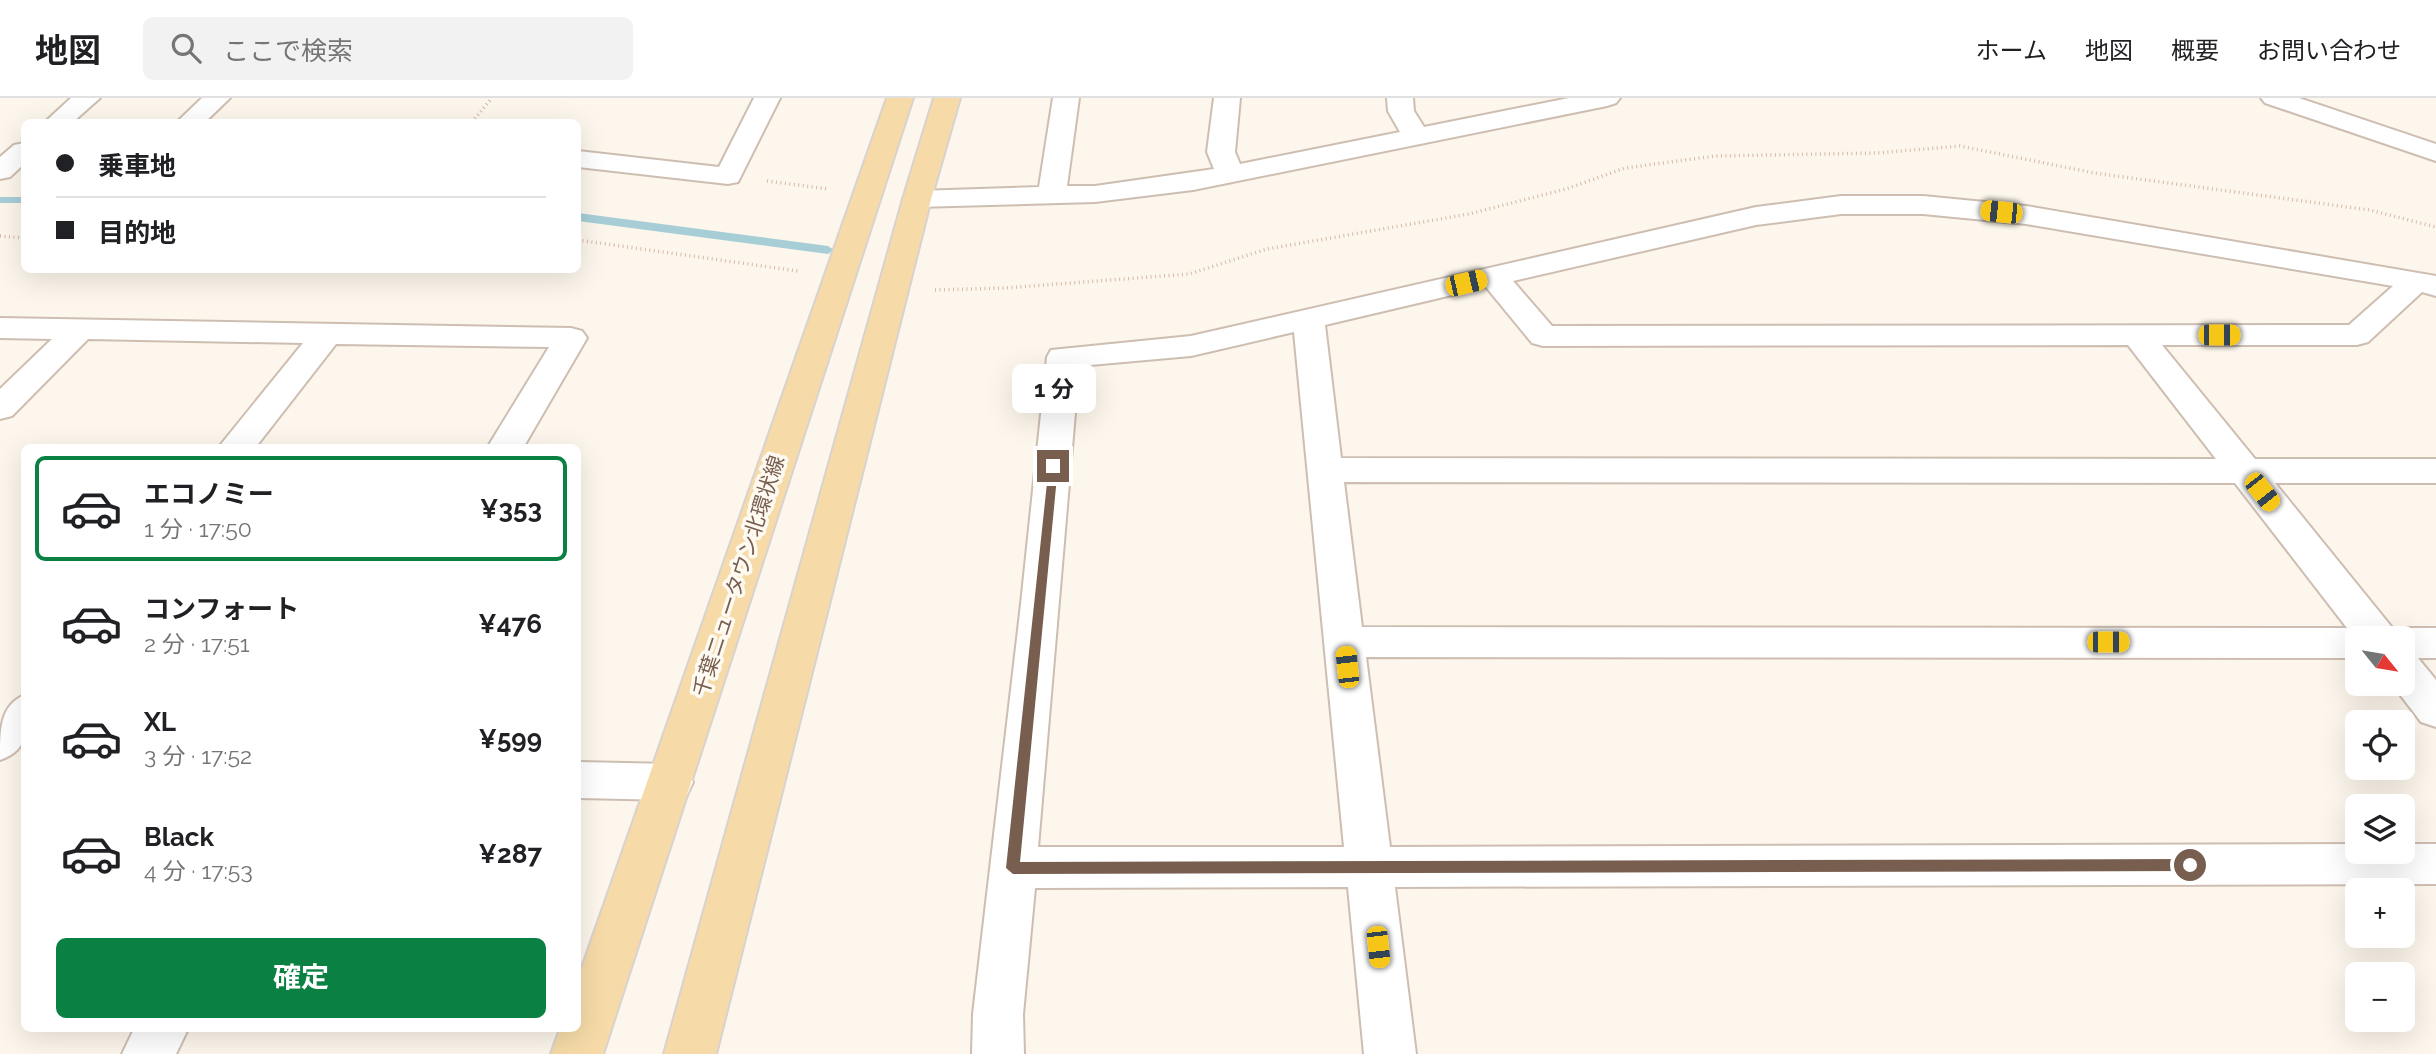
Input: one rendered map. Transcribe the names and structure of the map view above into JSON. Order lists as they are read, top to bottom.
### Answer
{
  "streets": {
    "main road": ["千葉ニュータウン北環状線"]
  },
  "north": "bottom right",
  "page": {
    "header": "地図",
    "search": "ここで検索",
    "nav": [
      "ホーム",
      "地図",
      "概要",
      "お問い合わせ"
    ],
    "banner": ["乗車地", "目的地"],
    "bubble": "1 分",
    "list": [
      {
        "name": "エコノミー",
        "note": "1 分 · 17:50",
        "value": "¥353"
      },
      {
        "name": "コンフォート",
        "note": "2 分 · 17:51",
        "value": "¥476"
      },
      {
        "name": "XL",
        "note": "3 分 · 17:52",
        "value": "¥599"
      },
      {
        "name": "Black",
        "note": "4 分 · 17:53",
        "value": "¥287"
      }
    ],
    "map_buttons": ["+", "−"],
    "buttons": "確定"
  }
}
